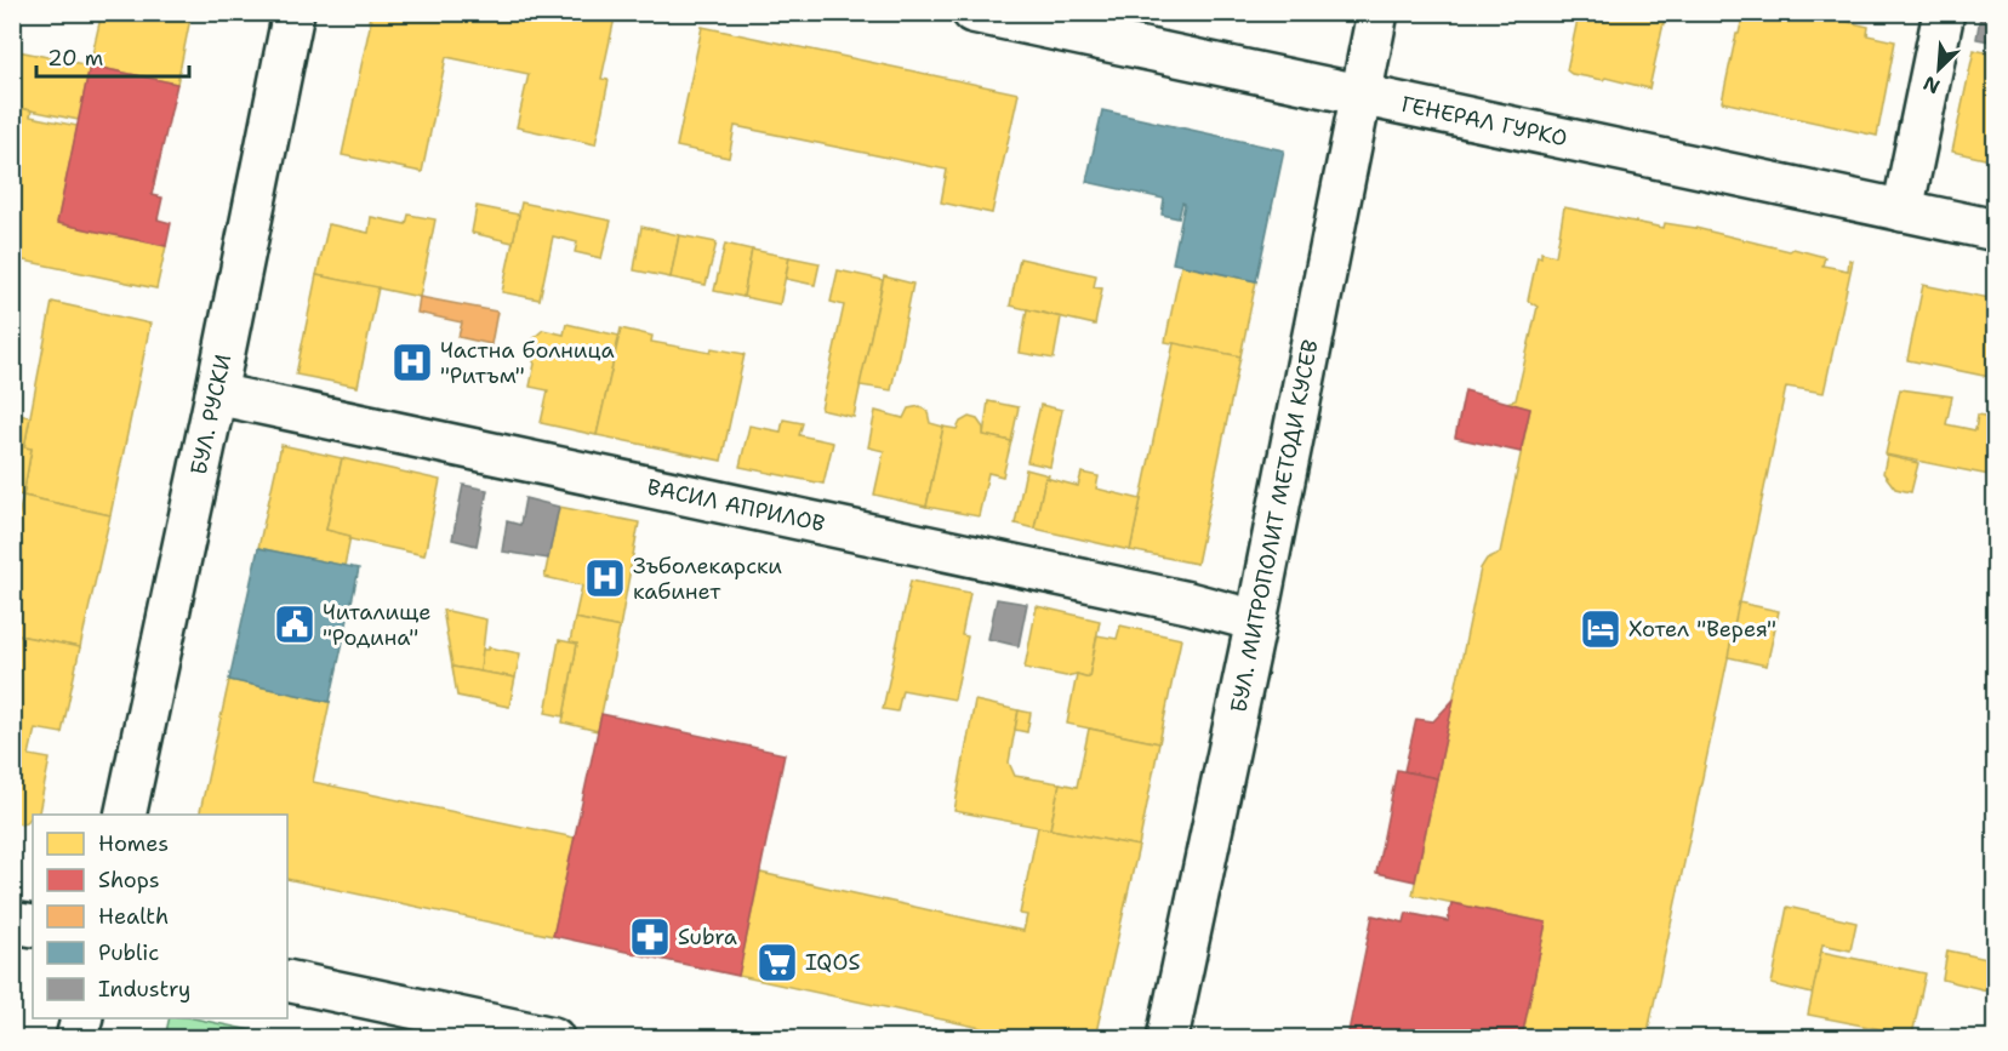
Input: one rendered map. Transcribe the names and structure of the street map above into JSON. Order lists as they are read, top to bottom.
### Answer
{
  "streets": {
    "street": [
      "ГЕНЕРАЛ ГУРКО",
      "БУЛ. РУСКИ",
      "ВАСИЛ АПРИЛОВ",
      "БУЛ. МИТРОПОЛИТ МЕТОДИ КУСЕВ"
    ]
  },
  "crossings": [
    ["ГЕНЕРАЛ ГУРКО", "БУЛ. МИТРОПОЛИТ МЕТОДИ КУСЕВ"],
    ["БУЛ. РУСКИ", "ВАСИЛ АПРИЛОВ"],
    ["ВАСИЛ АПРИЛОВ", "БУЛ. МИТРОПОЛИТ МЕТОДИ КУСЕВ"]
  ],
  "places": {
    "hospital": ["Частна болница \"Ритъм\"", "Зъболекарски кабинет"],
    "public building": ["Читалище \"Родина\""],
    "hotel": ["Хотел \"Верея\""],
    "pharmacy": ["Subra"],
    "supermarket": ["IQOS"]
  },
  "legend": [
    "Homes",
    "Shops",
    "Health",
    "Public",
    "Industry"
  ],
  "scale_bar": "20 m",
  "north": "bottom left"
}
